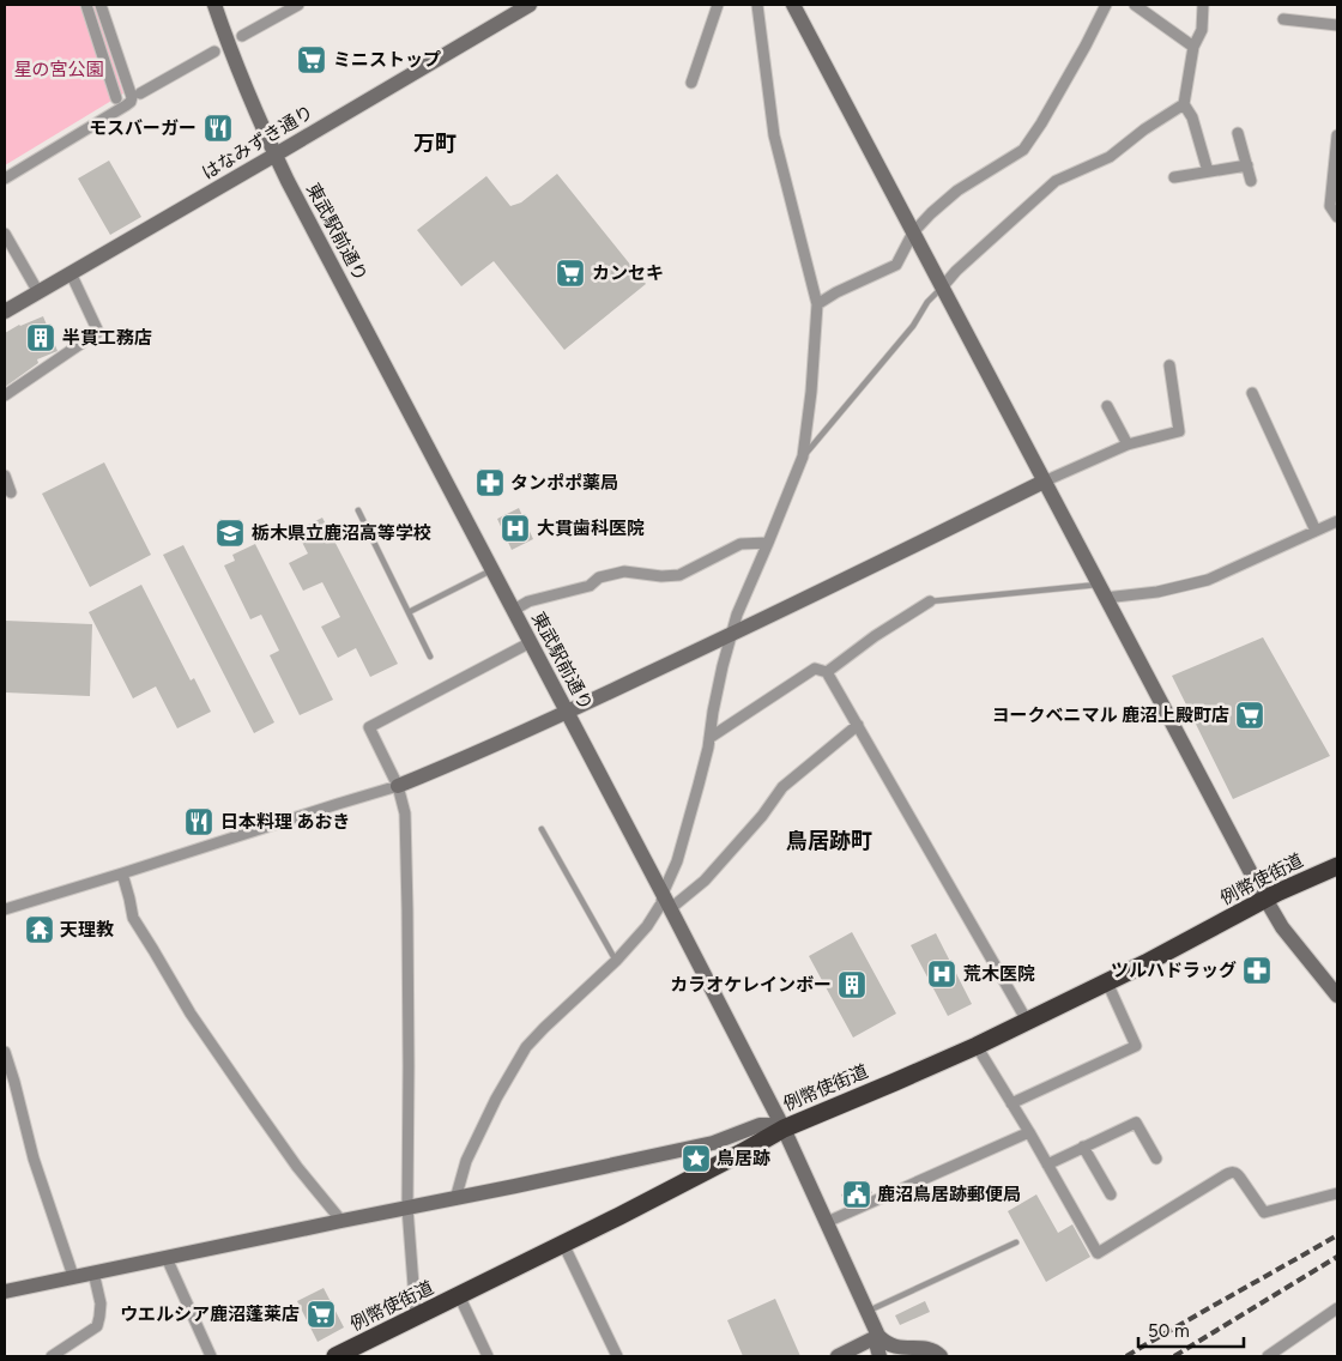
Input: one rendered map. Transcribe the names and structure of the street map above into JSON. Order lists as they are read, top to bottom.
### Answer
{
  "streets": {
    "highway": ["例幣使街道"],
    "street": ["はなみずき通り", "東武駅前通り"]
  },
  "crossings": [
    ["はなみずき通り", "東武駅前通り"],
    ["東武駅前通り", "例幣使街道"]
  ],
  "districts": ["万町", "鳥居跡町"],
  "parks": ["星の宮公園"],
  "places": {
    "supermarket": [
      "ミニストップ",
      "カンセキ",
      "ヨークベニマル 鹿沼上殿町店",
      "ウエルシア鹿沼蓬莱店"
    ],
    "restaurant": ["モスバーガー", "日本料理 あおき"],
    "building": ["半貫工務店", "カラオケレインボー"],
    "pharmacy": ["タンポポ薬局", "ツルハドラッグ"],
    "hospital": ["大貫歯科医院", "荒木医院"],
    "school or university": ["栃木県立鹿沼高等学校"],
    "temple": ["天理教"],
    "place": ["鳥居跡"],
    "public building": ["鹿沼鳥居跡郵便局"]
  },
  "scale_bar": "50 m"
}
